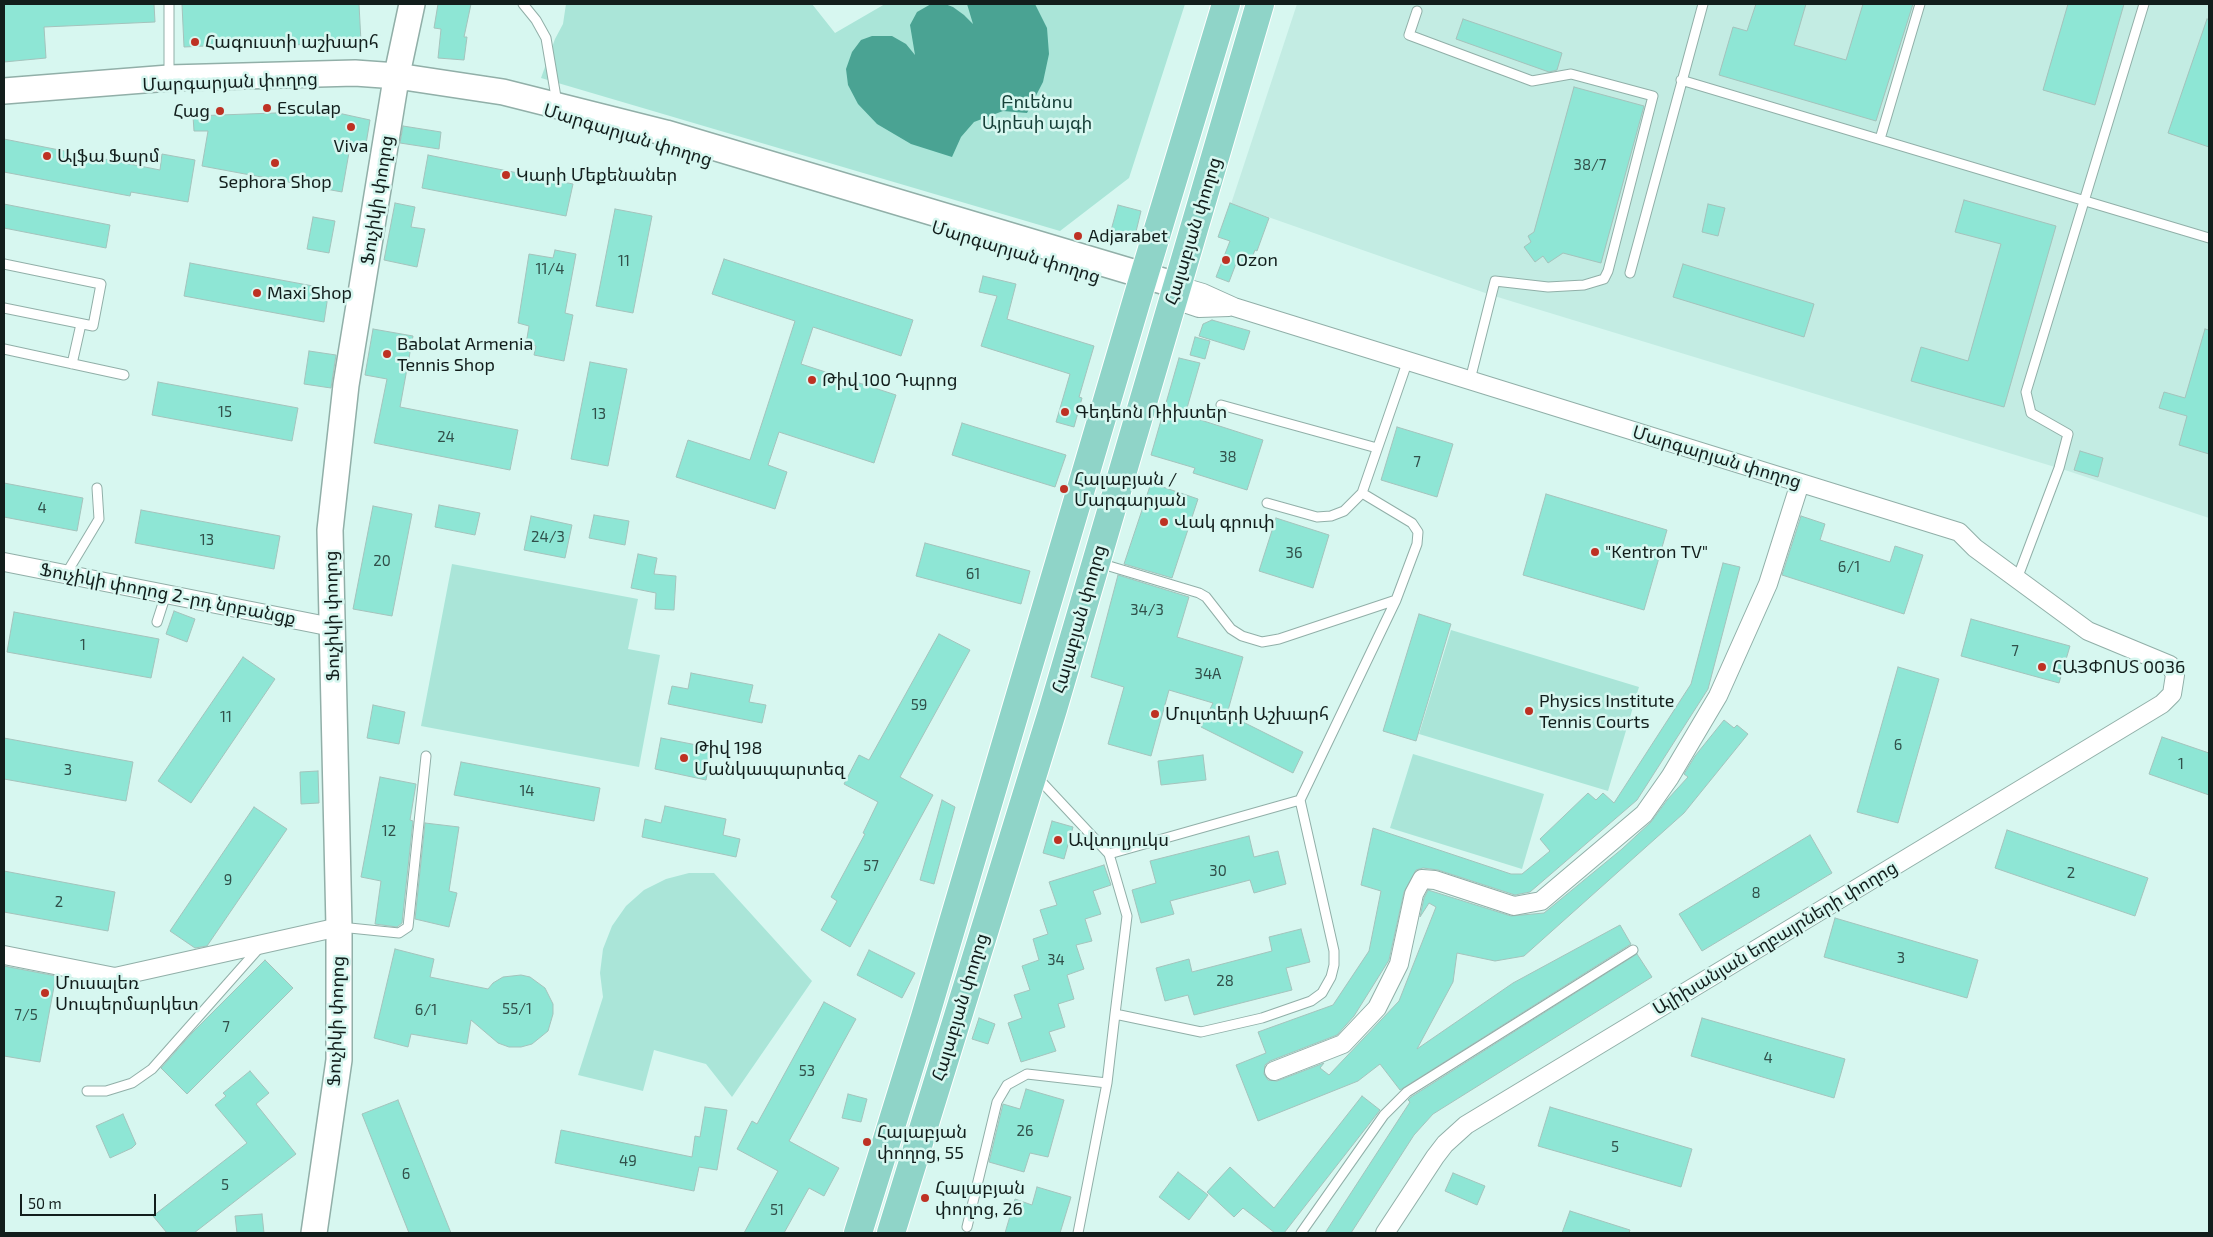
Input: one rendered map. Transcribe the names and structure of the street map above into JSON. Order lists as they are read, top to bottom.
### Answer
{
  "streets": {
    "main road": ["Մարգարյան փողոց", "Ֆուչիկի փողոց", "Հալաբյան փողոց"],
    "street": ["Ֆուչիկի փողոց 2-րդ նրբանցք", "Ալիխանյան եղբայրների փողոց"]
  },
  "crossings": [
    ["Մարգարյան փողոց", "Ֆուչիկի փողոց"],
    ["Մարգարյան փողոց", "Հալաբյան փողոց"],
    ["Մարգարյան փողոց", "Ալիխանյան եղբայրների փողոց"],
    ["Ֆուչիկի փողոց", "Ֆուչիկի փողոց 2-րդ նրբանցք"]
  ],
  "parks": ["Բուենոս Այրեսի այգի"],
  "places": [
    "Հագուստի աշխարհ",
    "Esculap",
    "Հաց",
    "Viva",
    "Ալֆա Ֆարմ",
    "Sephora Shop",
    "Կարի Մեքենաներ",
    "Adjarabet",
    "Ozon",
    "Maxi Shop",
    "Babolat Armenia Tennis Shop",
    "Թիվ 100 Դպրոց",
    "Գեդեոն Ռիխտեր",
    "Հալաբյան / Մարգարյան",
    "Վակ գրուփ",
    "\"Kentron TV\"",
    "ՀԱՅՓՈՍՏ 0036",
    "Physics Institute Tennis Courts",
    "Մուլտերի Աշխարհ",
    "Թիվ 198 Մանկապարտեզ",
    "Ավտոլյուկս",
    "Մուսալեռ Սուպերմարկետ",
    "Հալաբյան փողոց, 55",
    "Հալաբյան փողոց, 26"
  ],
  "house_numbers": [
    "38/7",
    "11",
    "11/4",
    "15",
    "13",
    "24",
    "38",
    "7",
    "4",
    "24/3",
    "13",
    "36",
    "20",
    "6/1",
    "61",
    "34/3",
    "1",
    "7",
    "34A",
    "59",
    "11",
    "6",
    "1",
    "3",
    "14",
    "12",
    "57",
    "30",
    "2",
    "9",
    "8",
    "2",
    "3",
    "34",
    "28",
    "55/1",
    "6/1",
    "7/5",
    "7",
    "4",
    "53",
    "26",
    "5",
    "49",
    "6",
    "5",
    "51"
  ],
  "scale_bar": "50 m"
}
